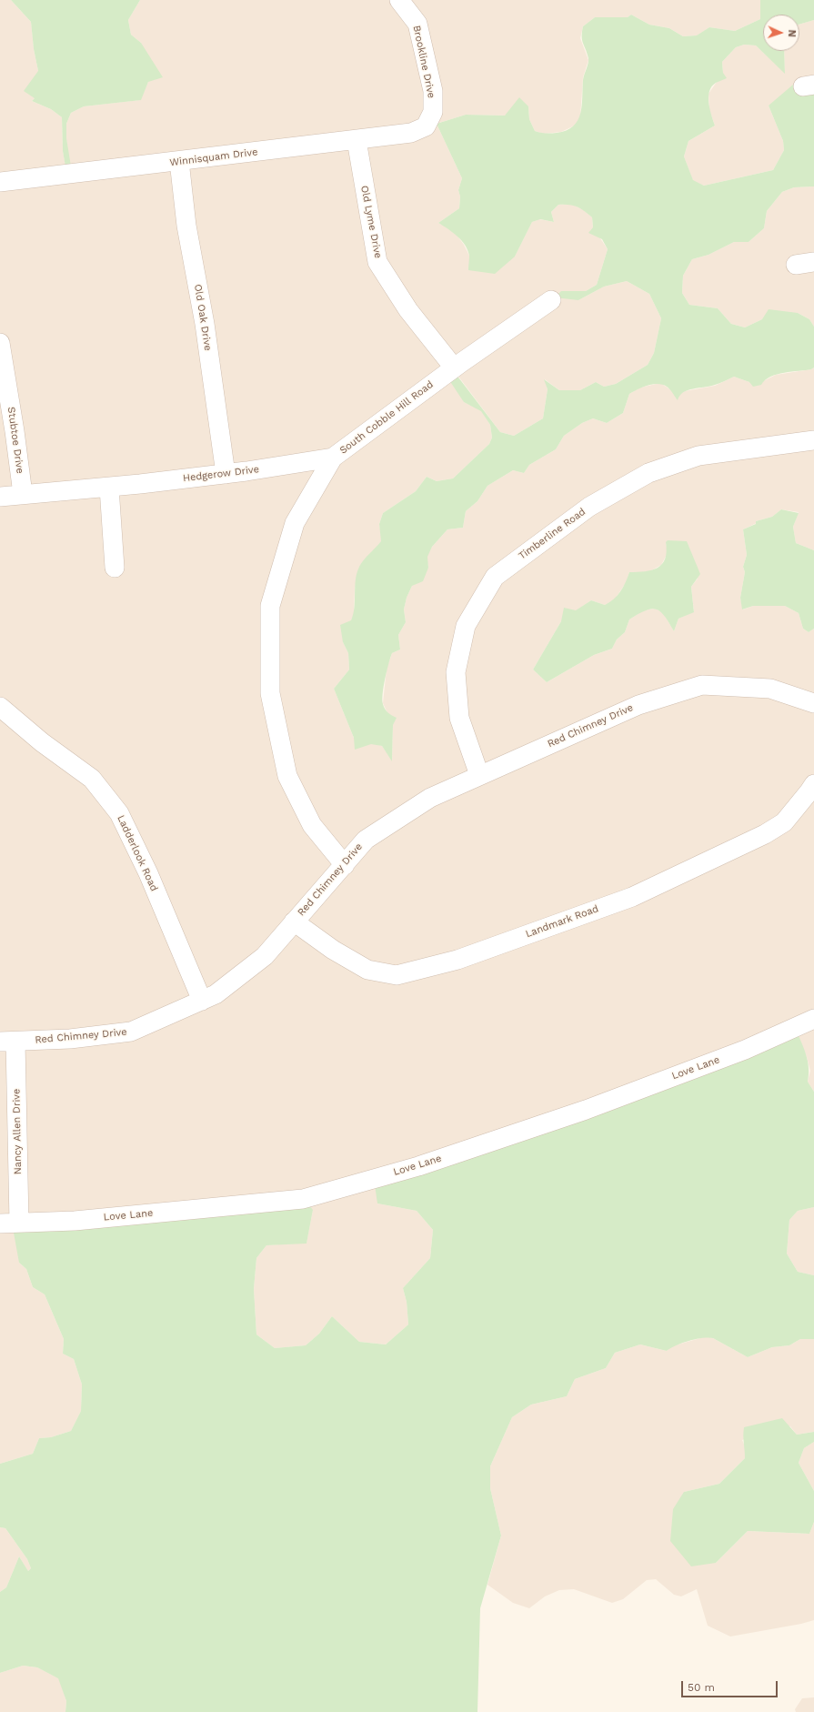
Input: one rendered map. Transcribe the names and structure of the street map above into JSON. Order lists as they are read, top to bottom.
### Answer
{
  "streets": {
    "street": [
      "Brookline Drive",
      "Winnisquam Drive",
      "Old Lyme Drive",
      "Old Oak Drive",
      "South Cobble Hill Road",
      "Stubtoe Drive",
      "Hedgerow Drive",
      "Timberline Road",
      "Red Chimney Drive",
      "Ladderlook Road",
      "Landmark Road",
      "Love Lane",
      "Nancy Allen Drive"
    ]
  },
  "crossings": [
    ["Brookline Drive", "Winnisquam Drive"],
    ["Winnisquam Drive", "Old Lyme Drive"],
    ["Winnisquam Drive", "Old Oak Drive"],
    ["Old Lyme Drive", "South Cobble Hill Road"],
    ["Old Oak Drive", "Hedgerow Drive"],
    ["South Cobble Hill Road", "Hedgerow Drive"],
    ["South Cobble Hill Road", "Red Chimney Drive"],
    ["Stubtoe Drive", "Hedgerow Drive"],
    ["Timberline Road", "Red Chimney Drive"],
    ["Red Chimney Drive", "Ladderlook Road"],
    ["Red Chimney Drive", "Landmark Road"],
    ["Red Chimney Drive", "Nancy Allen Drive"],
    ["Love Lane", "Nancy Allen Drive"]
  ],
  "scale_bar": "50 m",
  "north": "right"
}
